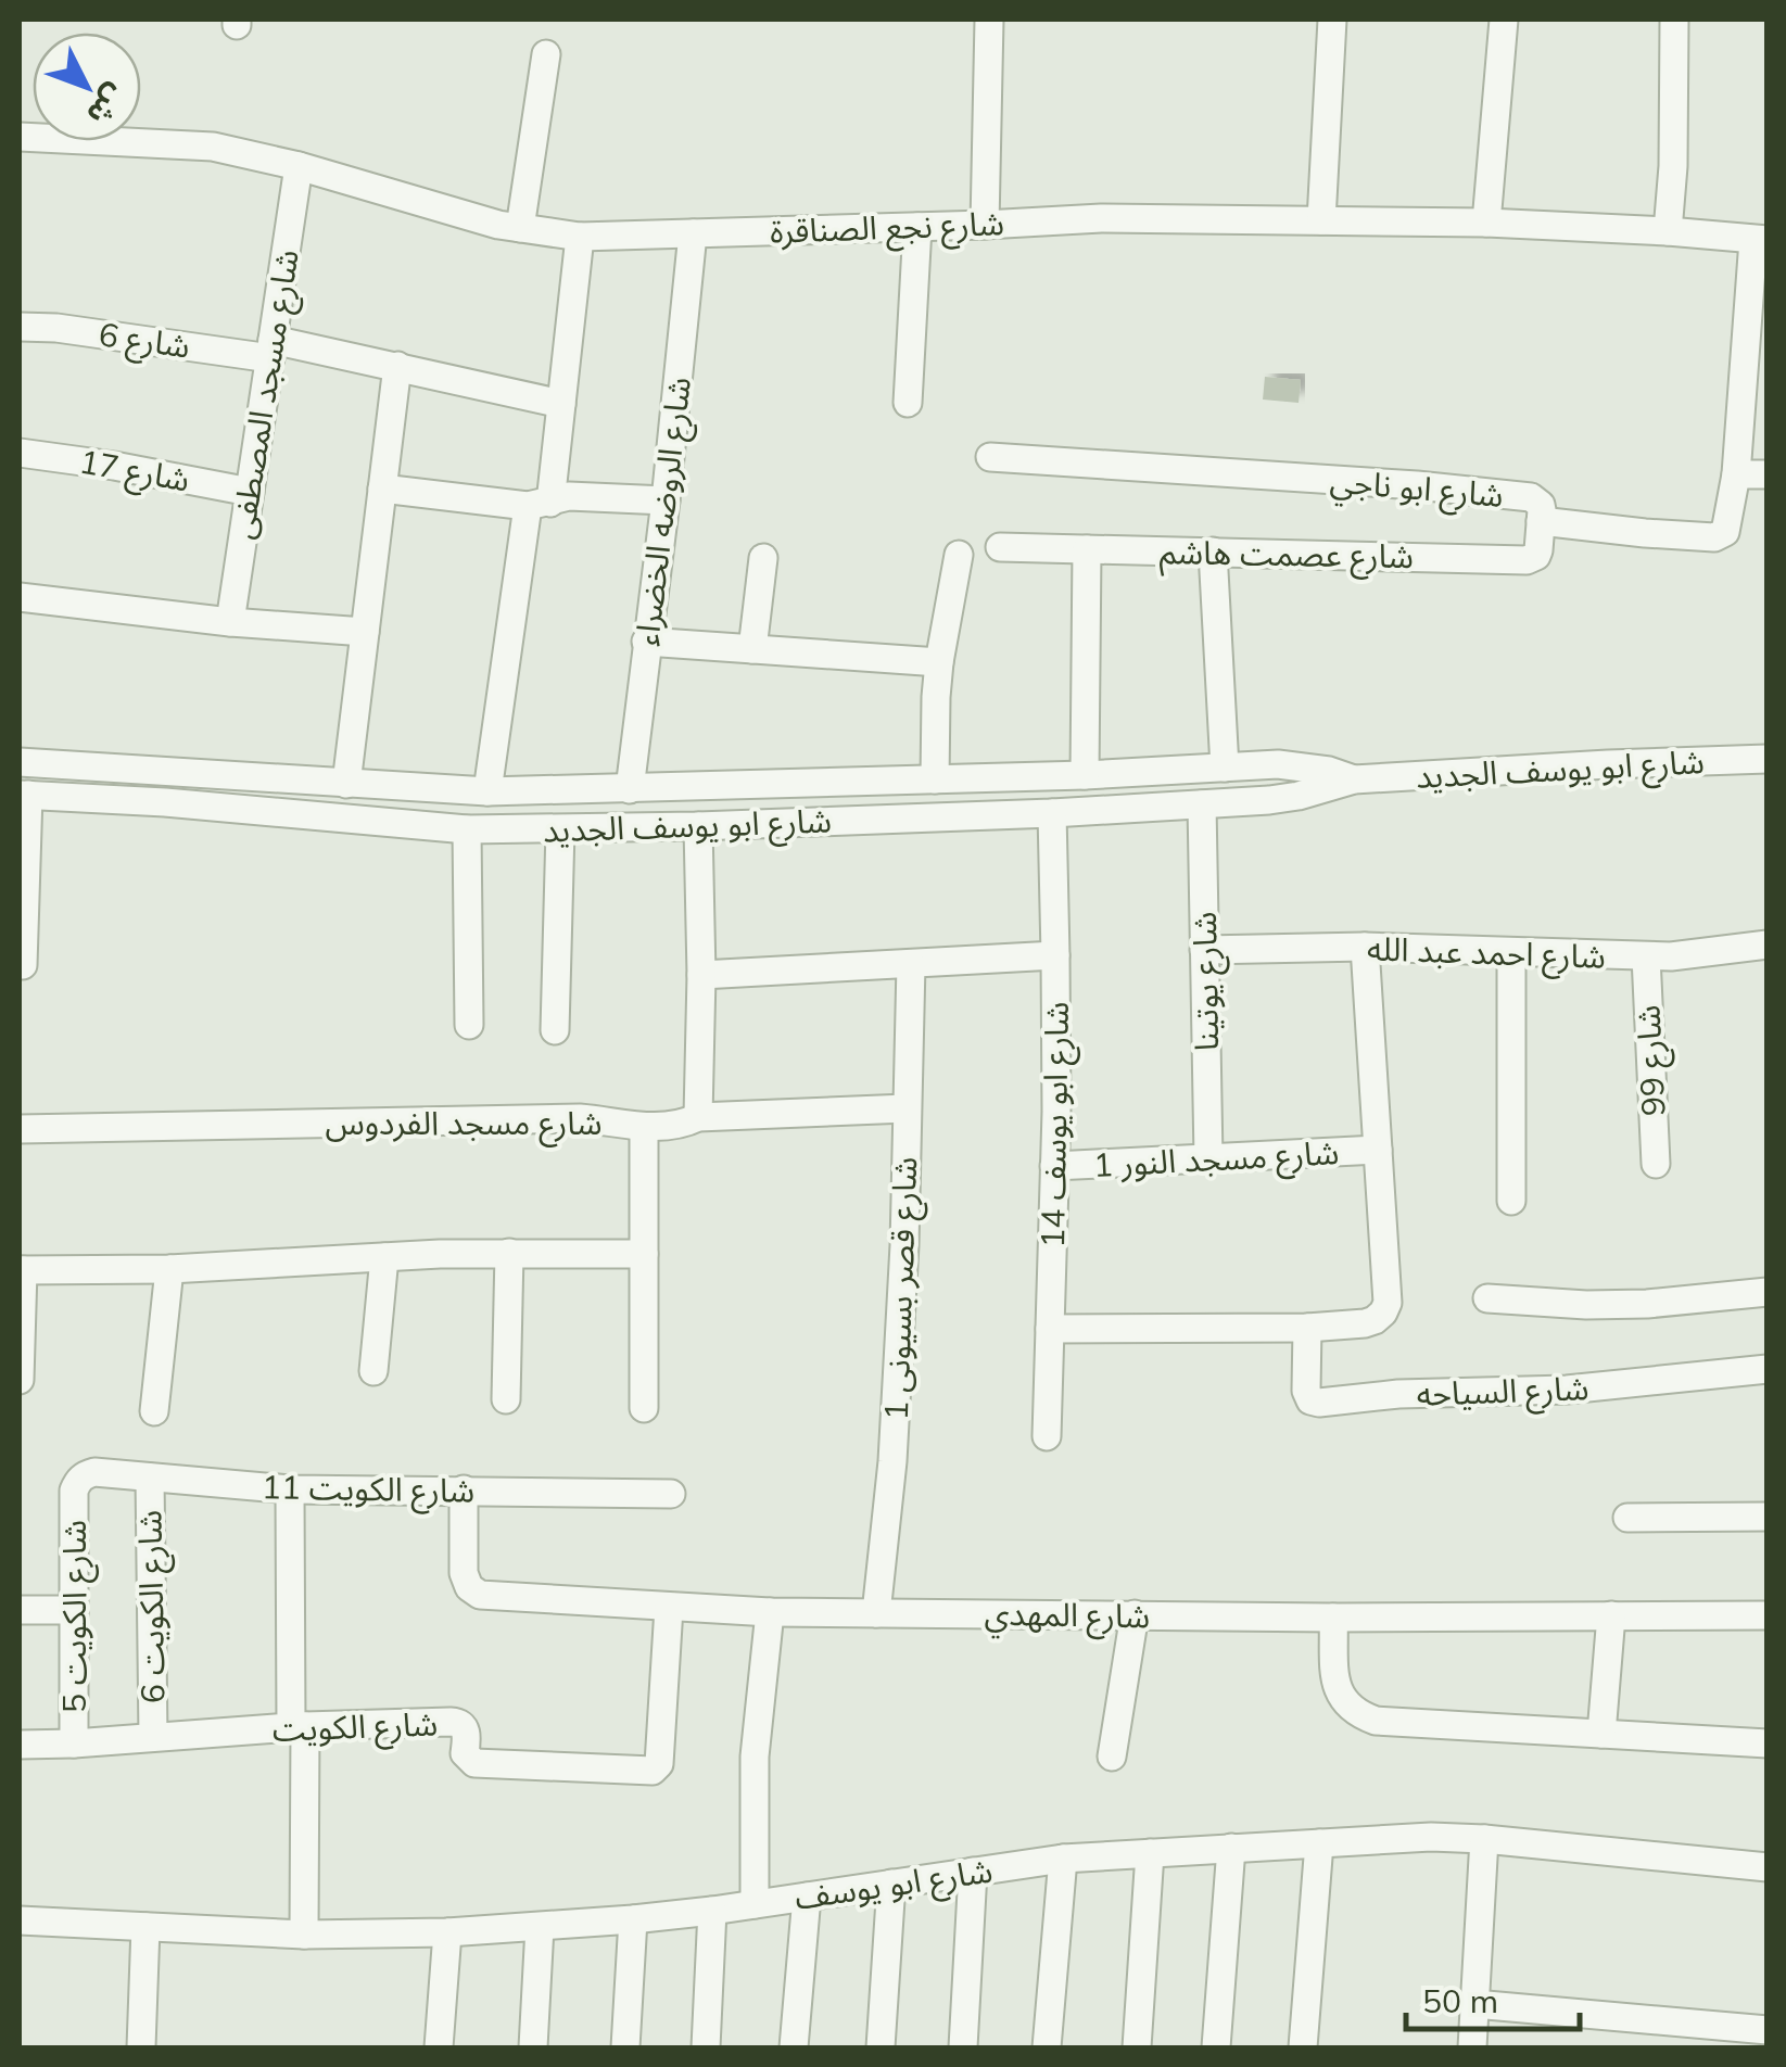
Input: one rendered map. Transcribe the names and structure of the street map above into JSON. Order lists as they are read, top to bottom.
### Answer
{
  "streets": {
    "street": [
      "شارع نجع الصناقرة",
      "شارع 6",
      "شارع مسجد المصطفى",
      "شارع 17",
      "شارع ابو ناجي",
      "شارع الروضه الخضراء",
      "شارع عصمت هاشم",
      "شارع ابو يوسف الجديد",
      "شارع احمد عبد الله",
      "شارع يوتينا",
      "شارع 99",
      "شارع مسجد الفردوس",
      "شارع ابو يوسف 14",
      "شارع مسجد النور 1",
      "شارع قصر بسيونى 1",
      "شارع السياحه",
      "شارع الكويت 11",
      "شارع الكويت 6",
      "شارع المهدي",
      "شارع الكويت 5",
      "شارع الكويت",
      "شارع ابو يوسف"
    ]
  },
  "crossings": [
    ["شارع نجع الصناقرة", "شارع مسجد المصطفى"],
    ["شارع نجع الصناقرة", "شارع ابو ناجي"],
    ["شارع نجع الصناقرة", "شارع الروضه الخضراء"],
    ["شارع 6", "شارع مسجد المصطفى"],
    ["شارع مسجد المصطفى", "شارع 17"],
    ["شارع ابو ناجي", "شارع عصمت هاشم"],
    ["شارع الروضه الخضراء", "شارع ابو يوسف الجديد"],
    ["شارع ابو يوسف الجديد", "شارع يوتينا"],
    ["شارع ابو يوسف الجديد", "شارع ابو يوسف 14"],
    ["شارع احمد عبد الله", "شارع يوتينا"],
    ["شارع احمد عبد الله", "شارع 99"],
    ["شارع يوتينا", "شارع مسجد النور 1"],
    ["شارع مسجد الفردوس", "شارع قصر بسيونى 1"],
    ["شارع ابو يوسف 14", "شارع مسجد النور 1"],
    ["شارع قصر بسيونى 1", "شارع المهدي"],
    ["شارع الكويت 11", "شارع الكويت 6"],
    ["شارع الكويت 11", "شارع المهدي"],
    ["شارع الكويت 11", "شارع الكويت 5"],
    ["شارع الكويت 6", "شارع الكويت"],
    ["شارع المهدي", "شارع الكويت"],
    ["شارع الكويت 5", "شارع الكويت"]
  ],
  "scale_bar": "50 m",
  "north": "bottom right"
}
